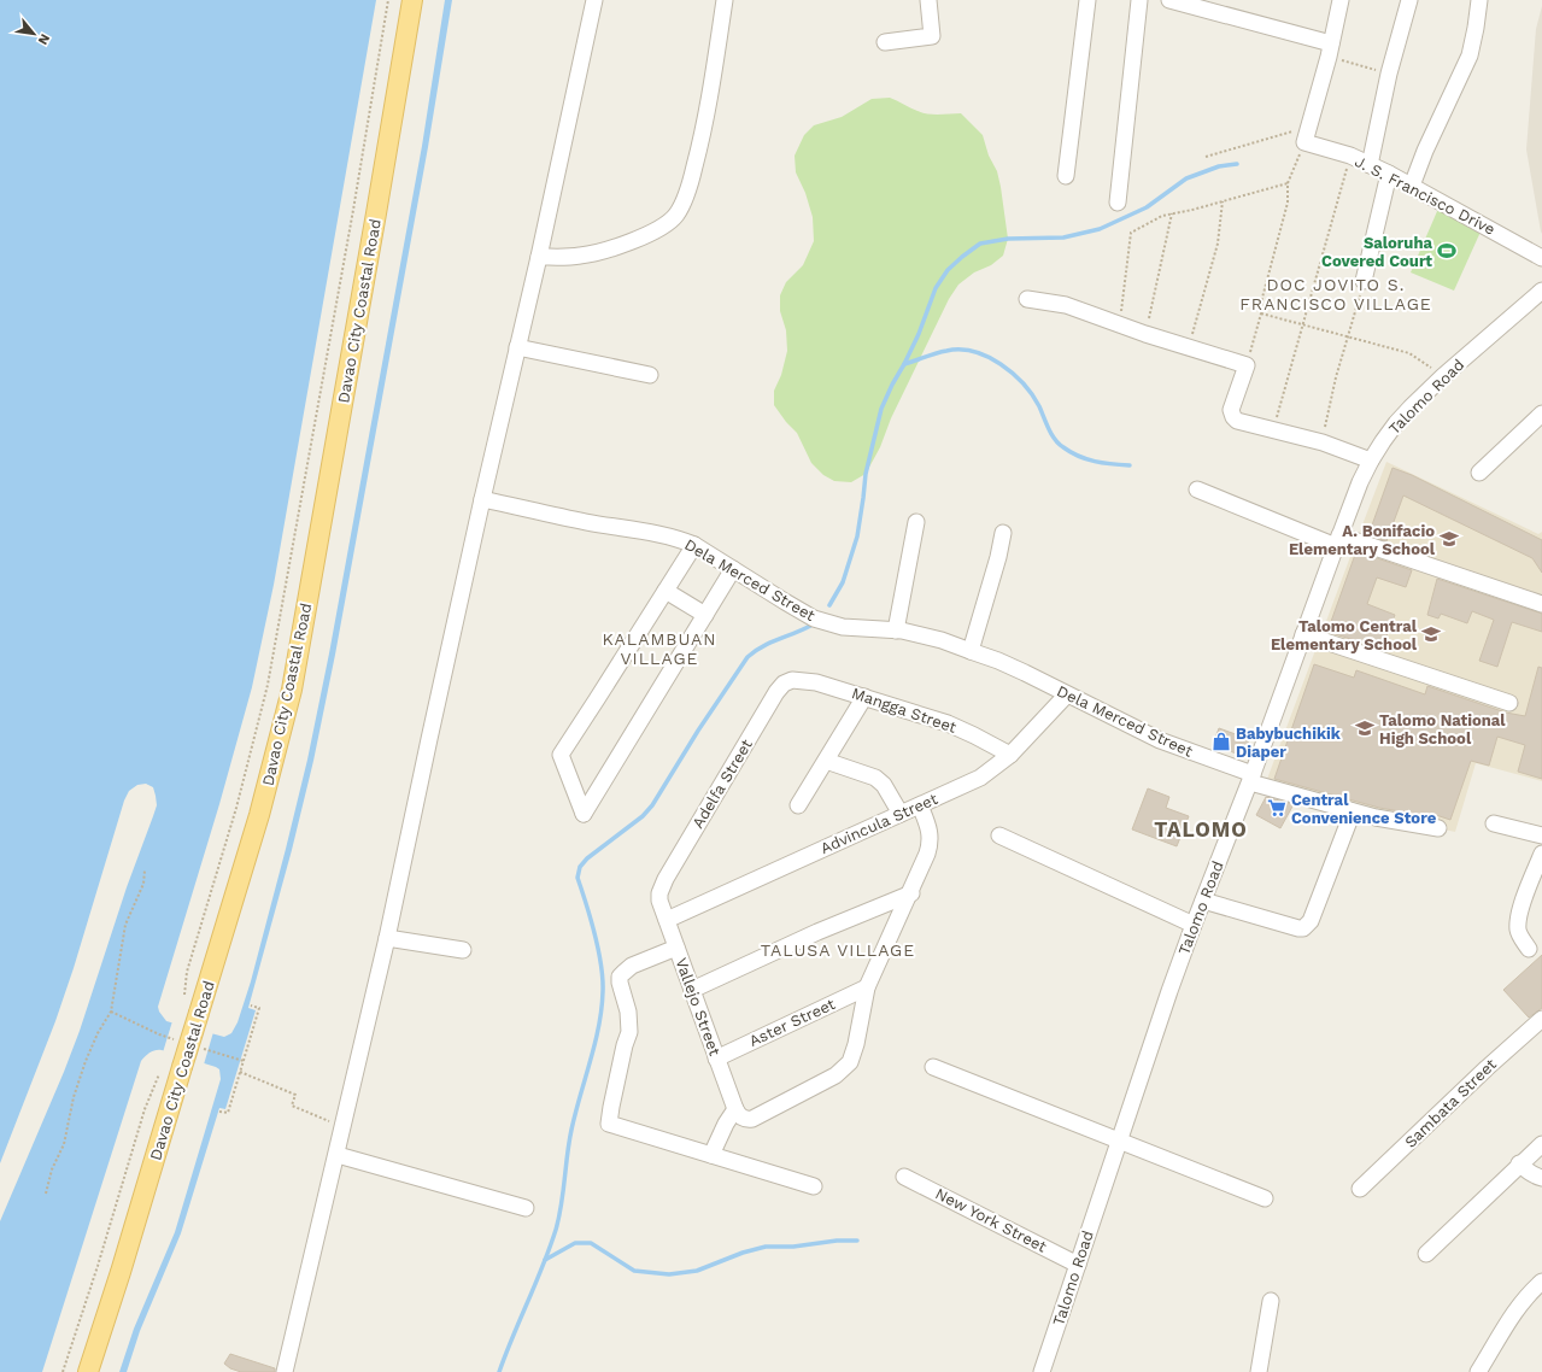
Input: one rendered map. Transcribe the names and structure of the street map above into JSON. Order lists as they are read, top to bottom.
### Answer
{
  "streets": {
    "main road": ["Davao City Coastal Road"],
    "street": [
      "J. S. Francisco Drive",
      "Talomo Road",
      "Dela Merced Street",
      "Mangga Street",
      "Adelfa Street",
      "Advincula Street",
      "Vallejo Street",
      "Aster Street",
      "Sambata Street",
      "New York Street"
    ]
  },
  "crossings": [
    ["Talomo Road", "Dela Merced Street"],
    ["Talomo Road", "New York Street"],
    ["Dela Merced Street", "Advincula Street"],
    ["Mangga Street", "Adelfa Street"],
    ["Mangga Street", "Advincula Street"],
    ["Adelfa Street", "Vallejo Street"],
    ["Advincula Street", "Vallejo Street"],
    ["Vallejo Street", "Aster Street"]
  ],
  "districts": [
    "DOC JOVITO S. FRANCISCO VILLAGE",
    "KALAMBUAN VILLAGE",
    "TALOMO",
    "TALUSA VILLAGE"
  ],
  "places": {
    "sports": ["Saloruha Covered Court"],
    "school or university": ["A. Bonifacio Elementary School", "Talomo Central Elementary School", "Talomo National High School"],
    "shop": ["Babybuchikik Diaper"],
    "supermarket": ["Central Convenience Store"]
  },
  "north": "bottom right"
}
